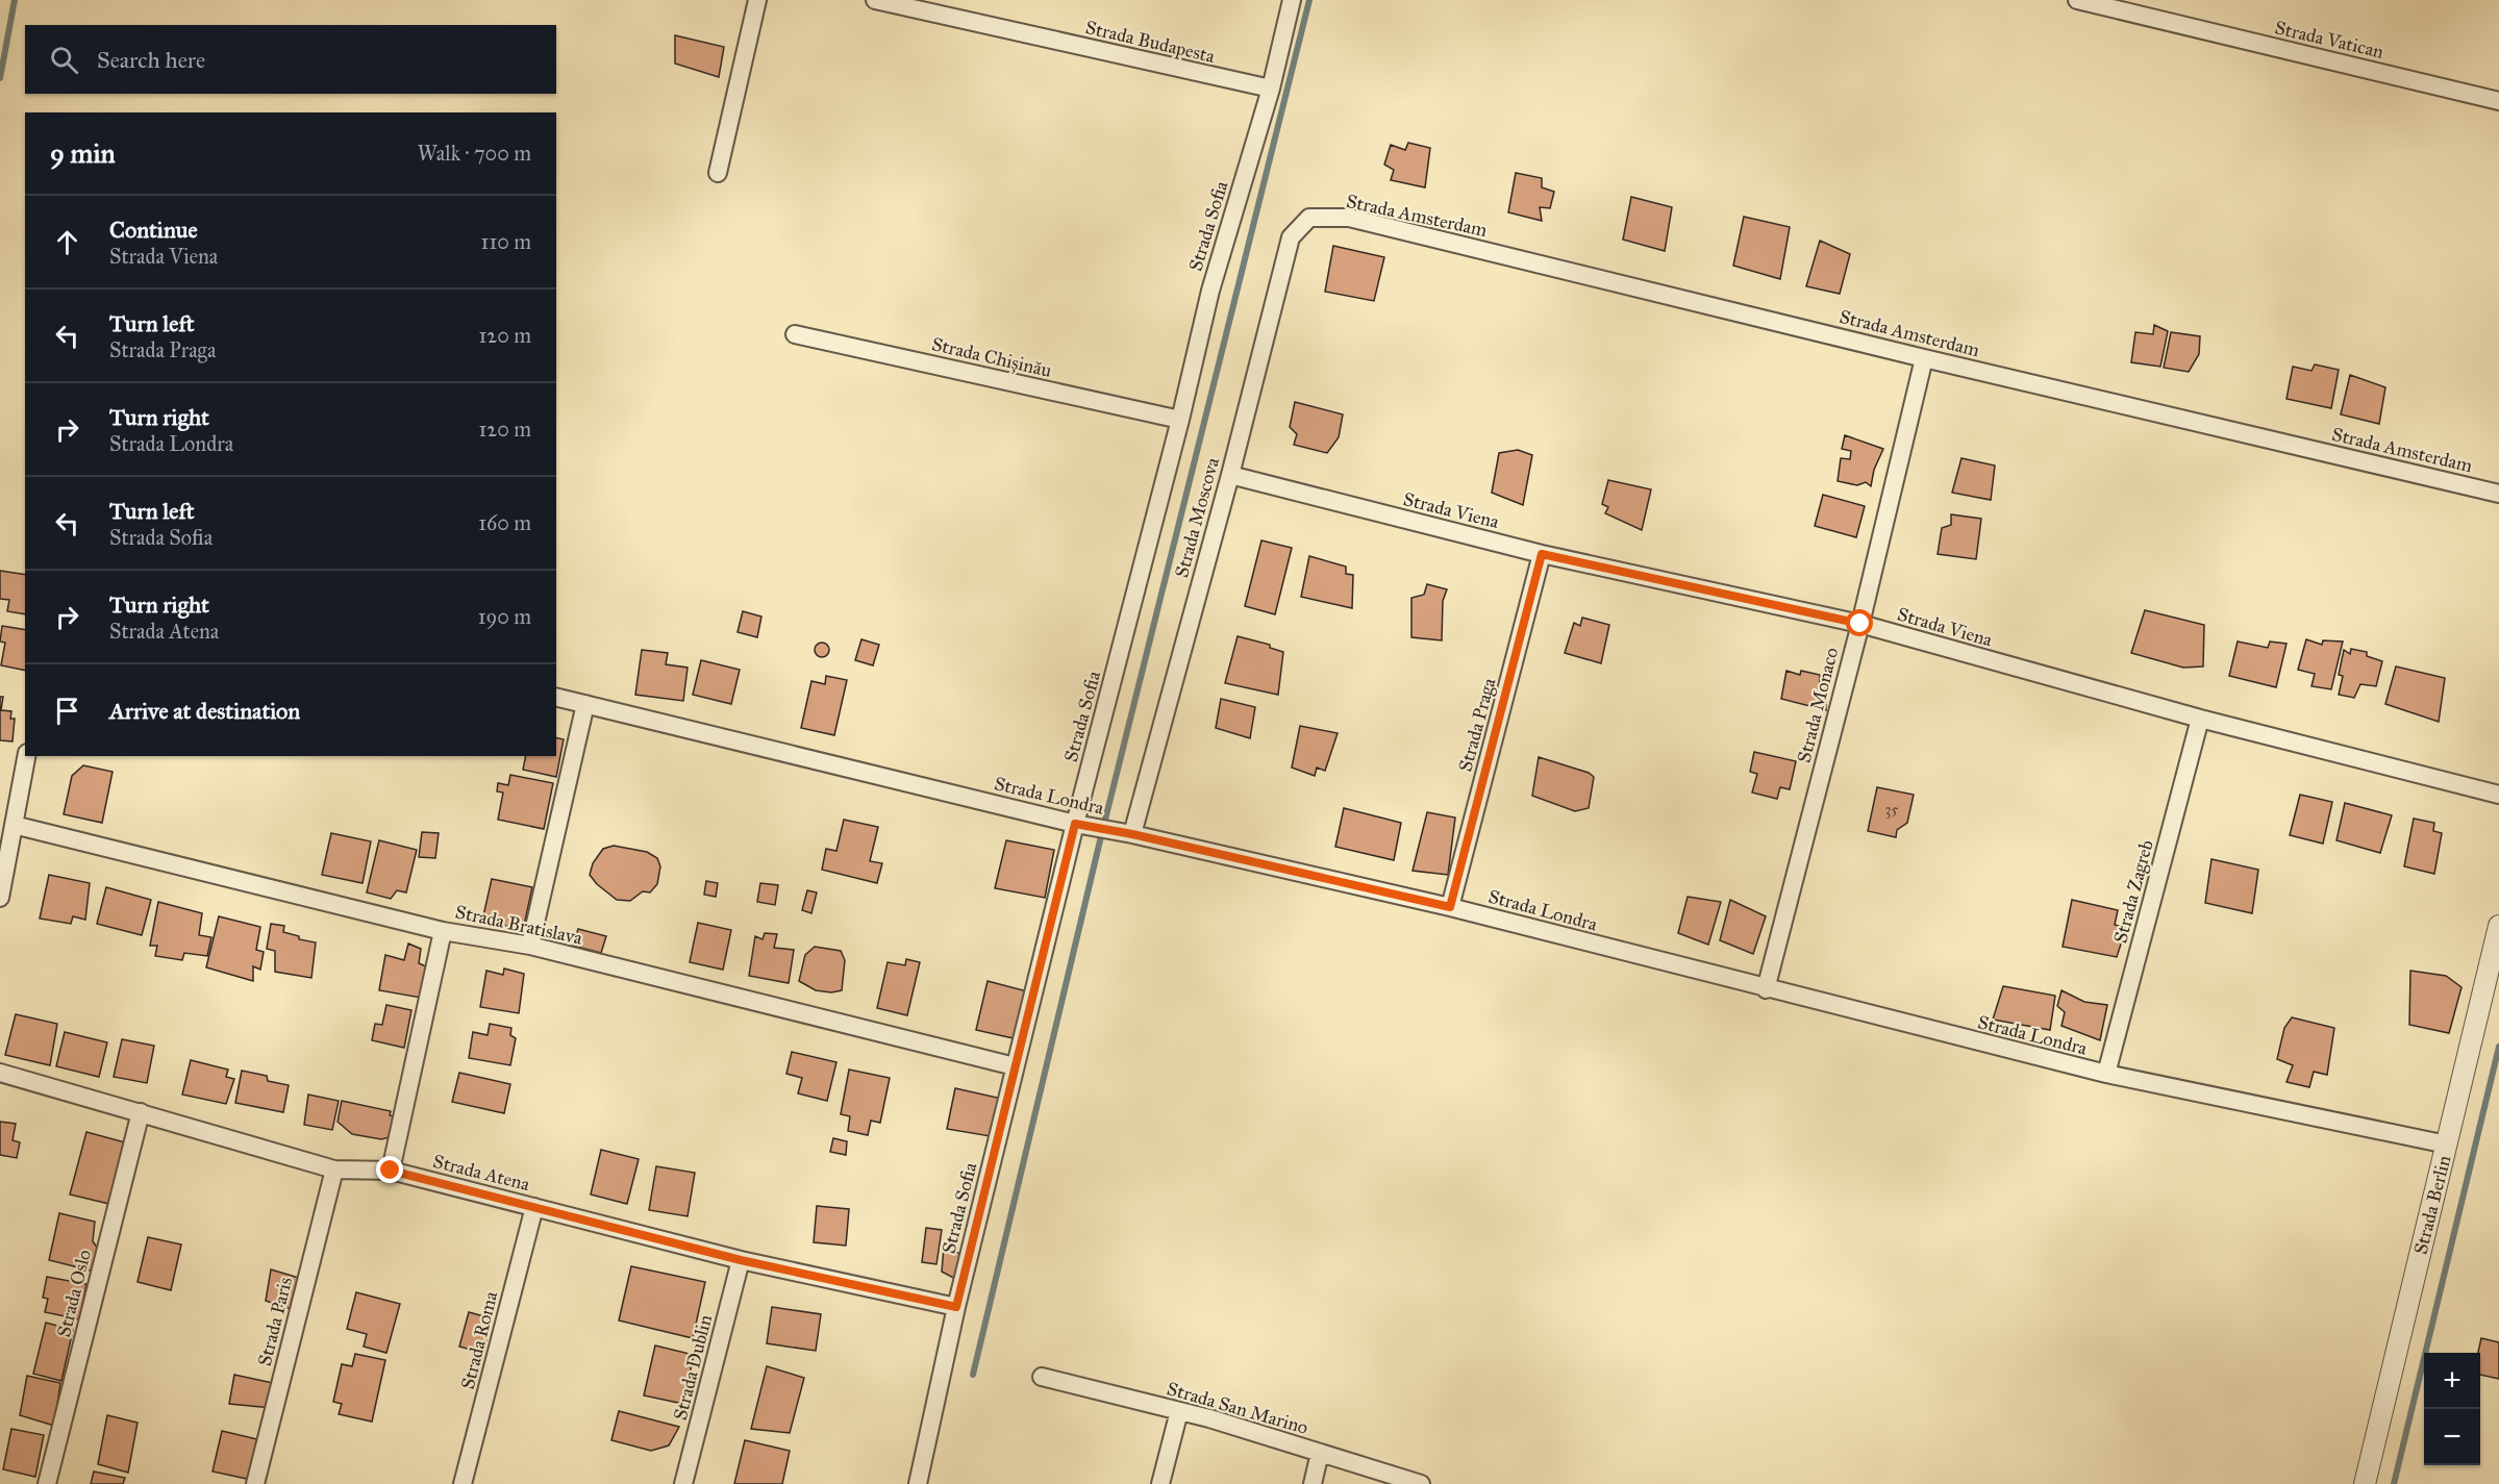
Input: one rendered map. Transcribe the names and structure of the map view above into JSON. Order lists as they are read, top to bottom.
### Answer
{
  "streets": {
    "street": [
      "Strada Vatican",
      "Strada Budapesta",
      "Strada Amsterdam",
      "Strada Sofia",
      "Strada Chișinău",
      "Strada Viena",
      "Strada Moscova",
      "Strada Monaco",
      "Strada Praga",
      "Strada Londra",
      "Strada Zagreb",
      "Strada Bratislava",
      "Strada Atena",
      "Strada Berlin",
      "Strada Oslo",
      "Strada Paris",
      "Strada Roma",
      "Strada Dublin",
      "Strada San Marino"
    ]
  },
  "crossings": [
    ["Strada Budapesta", "Strada Sofia"],
    ["Strada Amsterdam", "Strada Moscova"],
    ["Strada Amsterdam", "Strada Monaco"],
    ["Strada Sofia", "Strada Chișinău"],
    ["Strada Sofia", "Strada Londra"],
    ["Strada Sofia", "Strada Bratislava"],
    ["Strada Sofia", "Strada Atena"],
    ["Strada Viena", "Strada Moscova"],
    ["Strada Viena", "Strada Monaco"],
    ["Strada Viena", "Strada Praga"],
    ["Strada Viena", "Strada Zagreb"],
    ["Strada Moscova", "Strada Londra"],
    ["Strada Monaco", "Strada Londra"],
    ["Strada Praga", "Strada Londra"],
    ["Strada Londra", "Strada Zagreb"],
    ["Strada Londra", "Strada Berlin"],
    ["Strada Atena", "Strada Oslo"],
    ["Strada Atena", "Strada Paris"],
    ["Strada Atena", "Strada Roma"],
    ["Strada Atena", "Strada Dublin"]
  ],
  "house_numbers": ["35"],
  "page": {
    "search": "Search here",
    "heading": ["9 min", "Walk · 700 m"],
    "list": [
      ["Continue", "Strada Viena", "110 m"],
      ["Turn left", "Strada Praga", "120 m"],
      ["Turn right", "Strada Londra", "120 m"],
      ["Turn left", "Strada Sofia", "160 m"],
      ["Turn right", "Strada Atena", "190 m"],
      "Arrive at destination"
    ],
    "map_buttons": ["+", "−"]
  }
}
